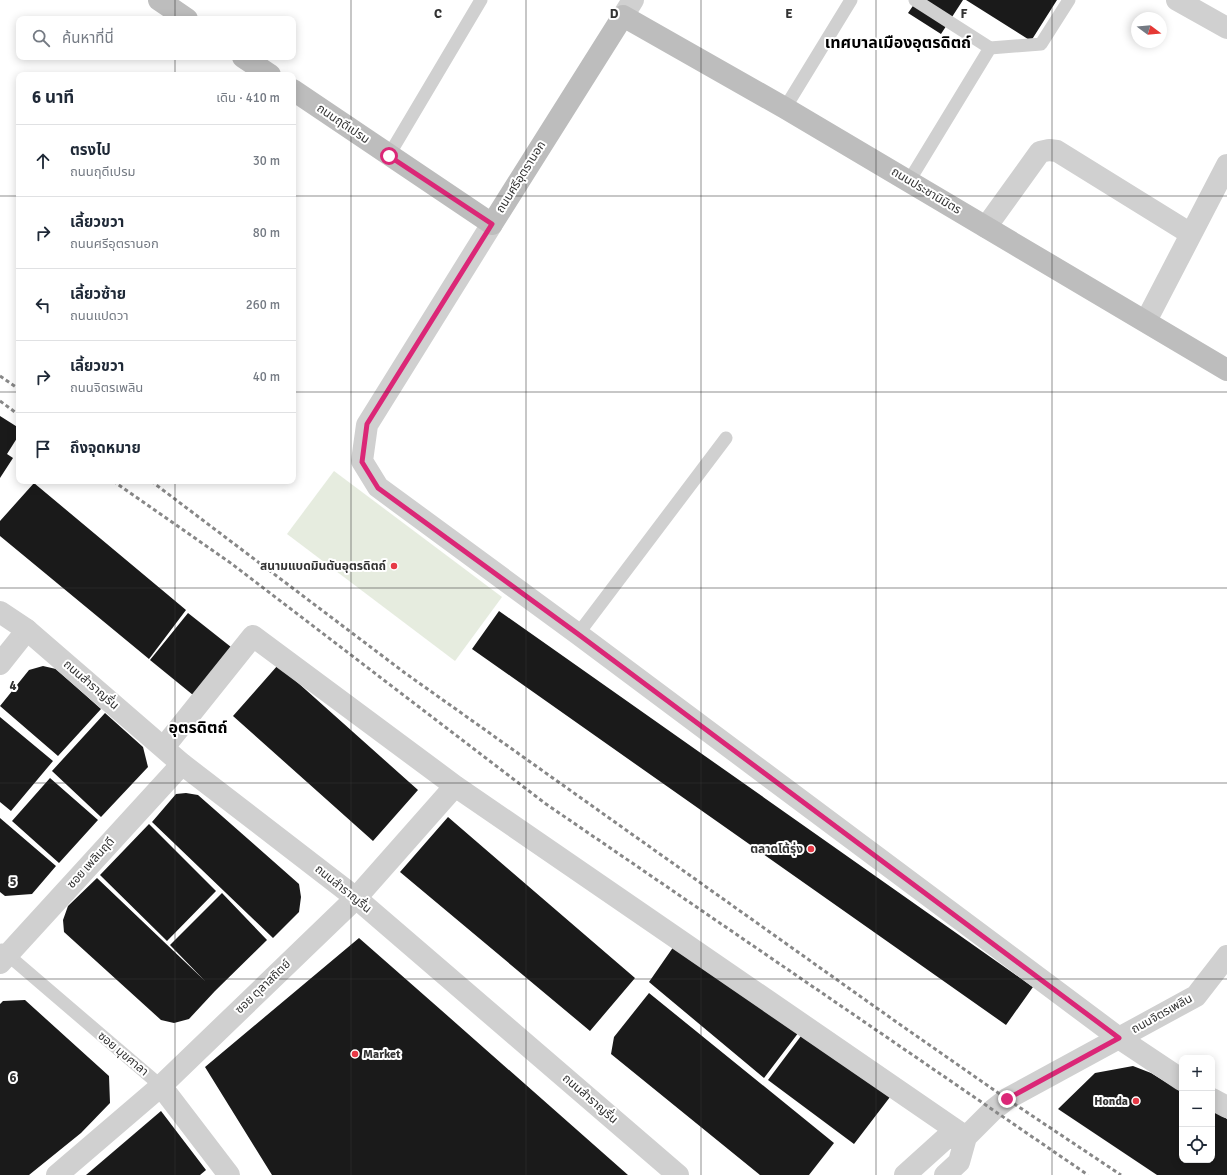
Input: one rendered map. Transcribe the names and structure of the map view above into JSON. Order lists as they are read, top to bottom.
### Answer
{
  "streets": {
    "main road": ["ถนนฤดีเปรม", "ถนนศรีอุตรานอก", "ถนนประชานิมิตร"],
    "street": [
      "ถนนสำราญรื่น",
      "ซอย เพลินฤดี",
      "ซอย ตุลาสถิตย์",
      "ถนนจิตรเพลิน",
      "ซอย มุขศาลา"
    ]
  },
  "crossings": [
    ["ถนนฤดีเปรม", "ถนนศรีอุตรานอก"],
    ["ถนนศรีอุตรานอก", "ถนนประชานิมิตร"],
    ["ถนนสำราญรื่น", "ซอย เพลินฤดี"],
    ["ถนนสำราญรื่น", "ซอย ตุลาสถิตย์"],
    ["ซอย เพลินฤดี", "ซอย มุขศาลา"],
    ["ซอย ตุลาสถิตย์", "ซอย มุขศาลา"]
  ],
  "districts": ["เทศบาลเมืองอุตรดิตถ์", "อุตรดิตถ์"],
  "places": [
    "สนามแบดมินตันอุตรดิตถ์",
    "ตลาดโต้รุ่ง",
    "Market",
    "Honda"
  ],
  "north": "right",
  "page": {
    "search": "ค้นหาที่นี่",
    "heading": ["6 นาที", "เดิน · 410 m"],
    "list": [
      ["ตรงไป", "ถนนฤดีเปรม", "30 m"],
      ["เลี้ยวขวา", "ถนนศรีอุตรานอก", "80 m"],
      ["เลี้ยวซ้าย", "ถนนแปดวา", "260 m"],
      ["เลี้ยวขวา", "ถนนจิตรเพลิน", "40 m"],
      "ถึงจุดหมาย"
    ],
    "map_buttons": ["+", "−"]
  },
  "grid": {
    "columns": [
      "C",
      "D",
      "E",
      "F"
    ],
    "rows": ["4", "5", "6"]
  }
}
